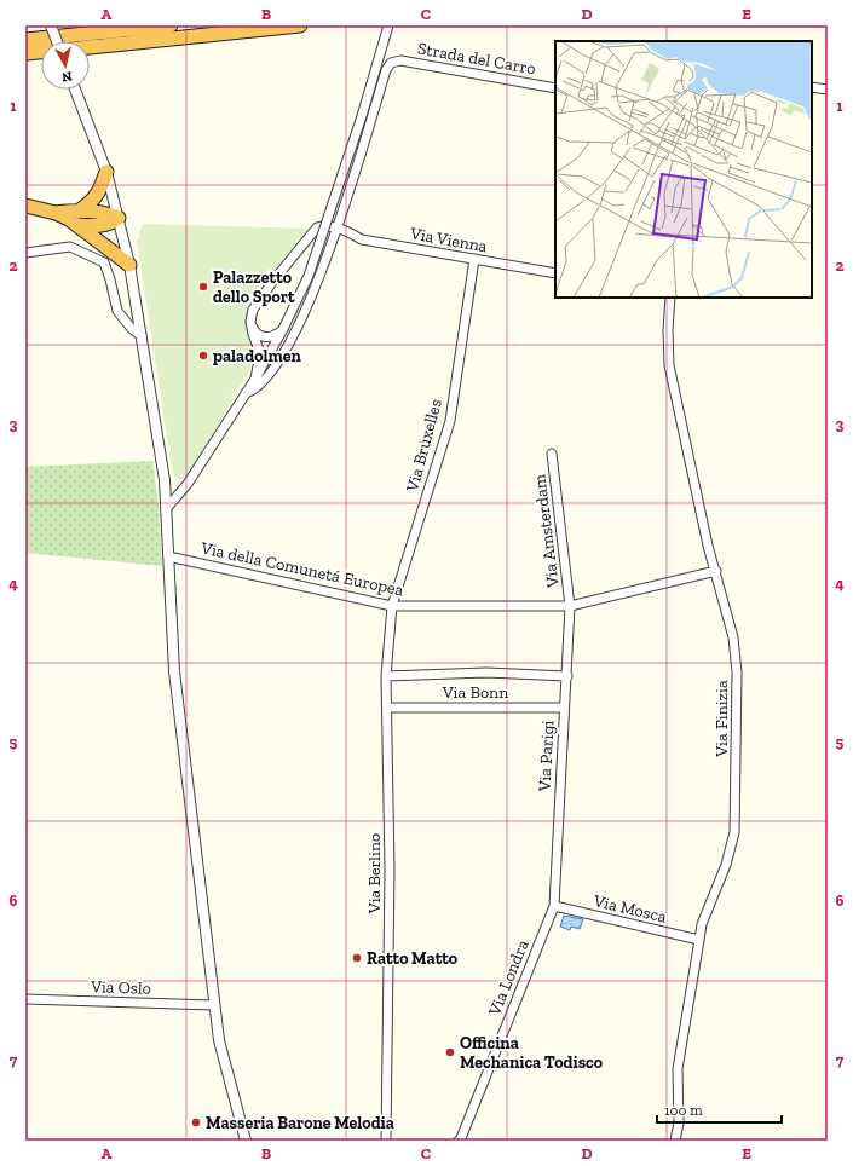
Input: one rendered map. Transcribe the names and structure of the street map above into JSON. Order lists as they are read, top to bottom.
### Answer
{
  "streets": {
    "street": [
      "Strada del Carro",
      "Via Vienna",
      "Via Bruxelles",
      "Via Amsterdam",
      "Via della Comunetá Europea",
      "Via Bonn",
      "Via Finizia",
      "Via Parigi",
      "Via Berlino",
      "Via Mosca",
      "Via Londra",
      "Via Oslo"
    ]
  },
  "crossings": [
    ["Strada del Carro", "Via Vienna"],
    ["Via Vienna", "Via Bruxelles"],
    ["Via Bruxelles", "Via della Comunetá Europea"],
    ["Via Bruxelles", "Via Berlino"],
    ["Via Amsterdam", "Via della Comunetá Europea"],
    ["Via Amsterdam", "Via Parigi"],
    ["Via della Comunetá Europea", "Via Finizia"],
    ["Via della Comunetá Europea", "Via Parigi"],
    ["Via della Comunetá Europea", "Via Berlino"],
    ["Via Bonn", "Via Parigi"],
    ["Via Bonn", "Via Berlino"],
    ["Via Finizia", "Via Mosca"],
    ["Via Parigi", "Via Mosca"],
    ["Via Parigi", "Via Londra"],
    ["Via Mosca", "Via Londra"]
  ],
  "places": [
    "Palazzetto dello Sport",
    "paladolmen",
    "Ratto Matto",
    "Officina Mechanica Todisco",
    "Masseria Barone Melodia"
  ],
  "scale_bar": "100 m",
  "north": "bottom",
  "grid": {
    "columns": [
      "A",
      "B",
      "C",
      "D",
      "E"
    ],
    "rows": [
      "1",
      "2",
      "3",
      "4",
      "5",
      "6",
      "7"
    ]
  }
}
